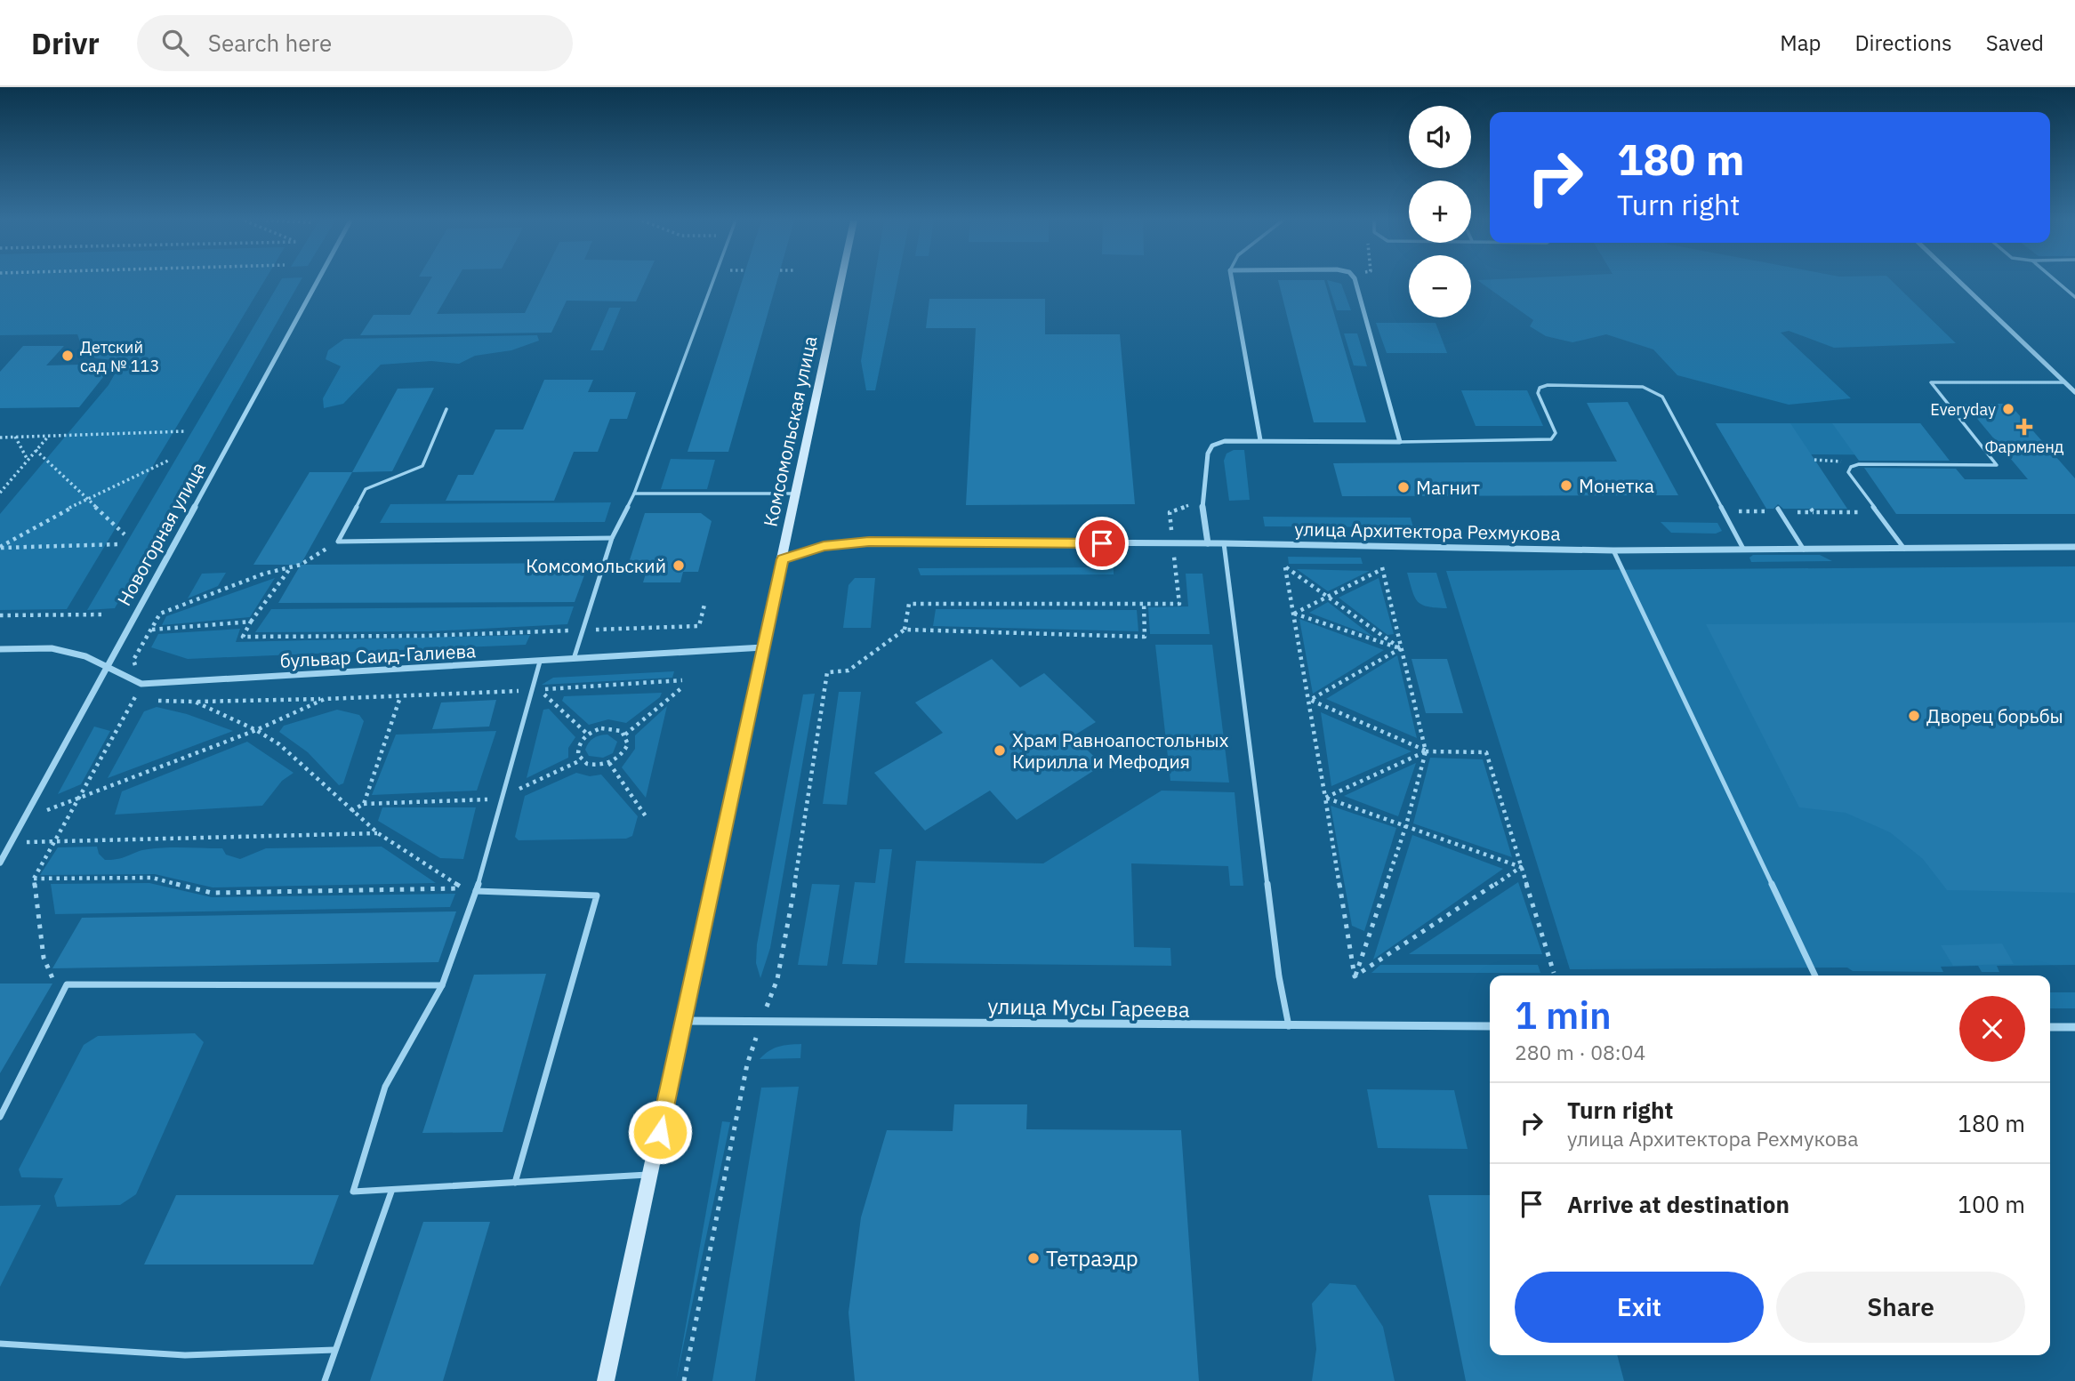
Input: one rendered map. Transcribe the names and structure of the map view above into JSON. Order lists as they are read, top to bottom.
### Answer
{
  "streets": {
    "main road": ["Комсомольская улица"],
    "street": [
      "улица Архитектора Рехмукова",
      "Новогорная улица",
      "бульвар Саид-Галиева",
      "улица Мусы Гареева"
    ]
  },
  "crossings": [
    ["Комсомольская улица", "улица Архитектора Рехмукова"],
    ["Комсомольская улица", "бульвар Саид-Галиева"],
    ["Комсомольская улица", "улица Мусы Гареева"],
    ["Новогорная улица", "бульвар Саид-Галиева"]
  ],
  "places": {
    "other": [
      "Детский сад № 113",
      "Everyday",
      "Монетка",
      "Магнит",
      "Комсомольский",
      "Дворец борьбы",
      "Храм Равноапостольных Кирилла и Мефодия",
      "Тетраэдр"
    ],
    "health": ["Фармленд"]
  },
  "page": {
    "header": "Drivr",
    "search": "Search here",
    "nav": ["Map", "Directions", "Saved"],
    "map_buttons": ["+", "−"],
    "turn": ["180 m", "Turn right"],
    "heading": ["1 min", "280 m · 08:04"],
    "list": [
      {
        "name": "Turn right",
        "note": "улица Архитектора Рехмукова",
        "value": "180 m"
      },
      {
        "name": "Arrive at destination",
        "value": "100 m"
      }
    ],
    "buttons": ["Exit", "Share"]
  }
}
